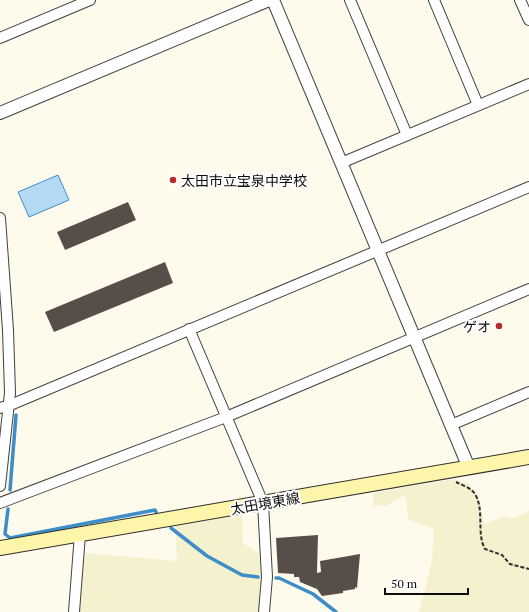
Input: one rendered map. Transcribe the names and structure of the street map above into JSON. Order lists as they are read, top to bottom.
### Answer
{
  "streets": {
    "main road": ["太田境東線"]
  },
  "places": ["太田市立宝泉中学校", "ゲオ"],
  "scale_bar": "50 m"
}
